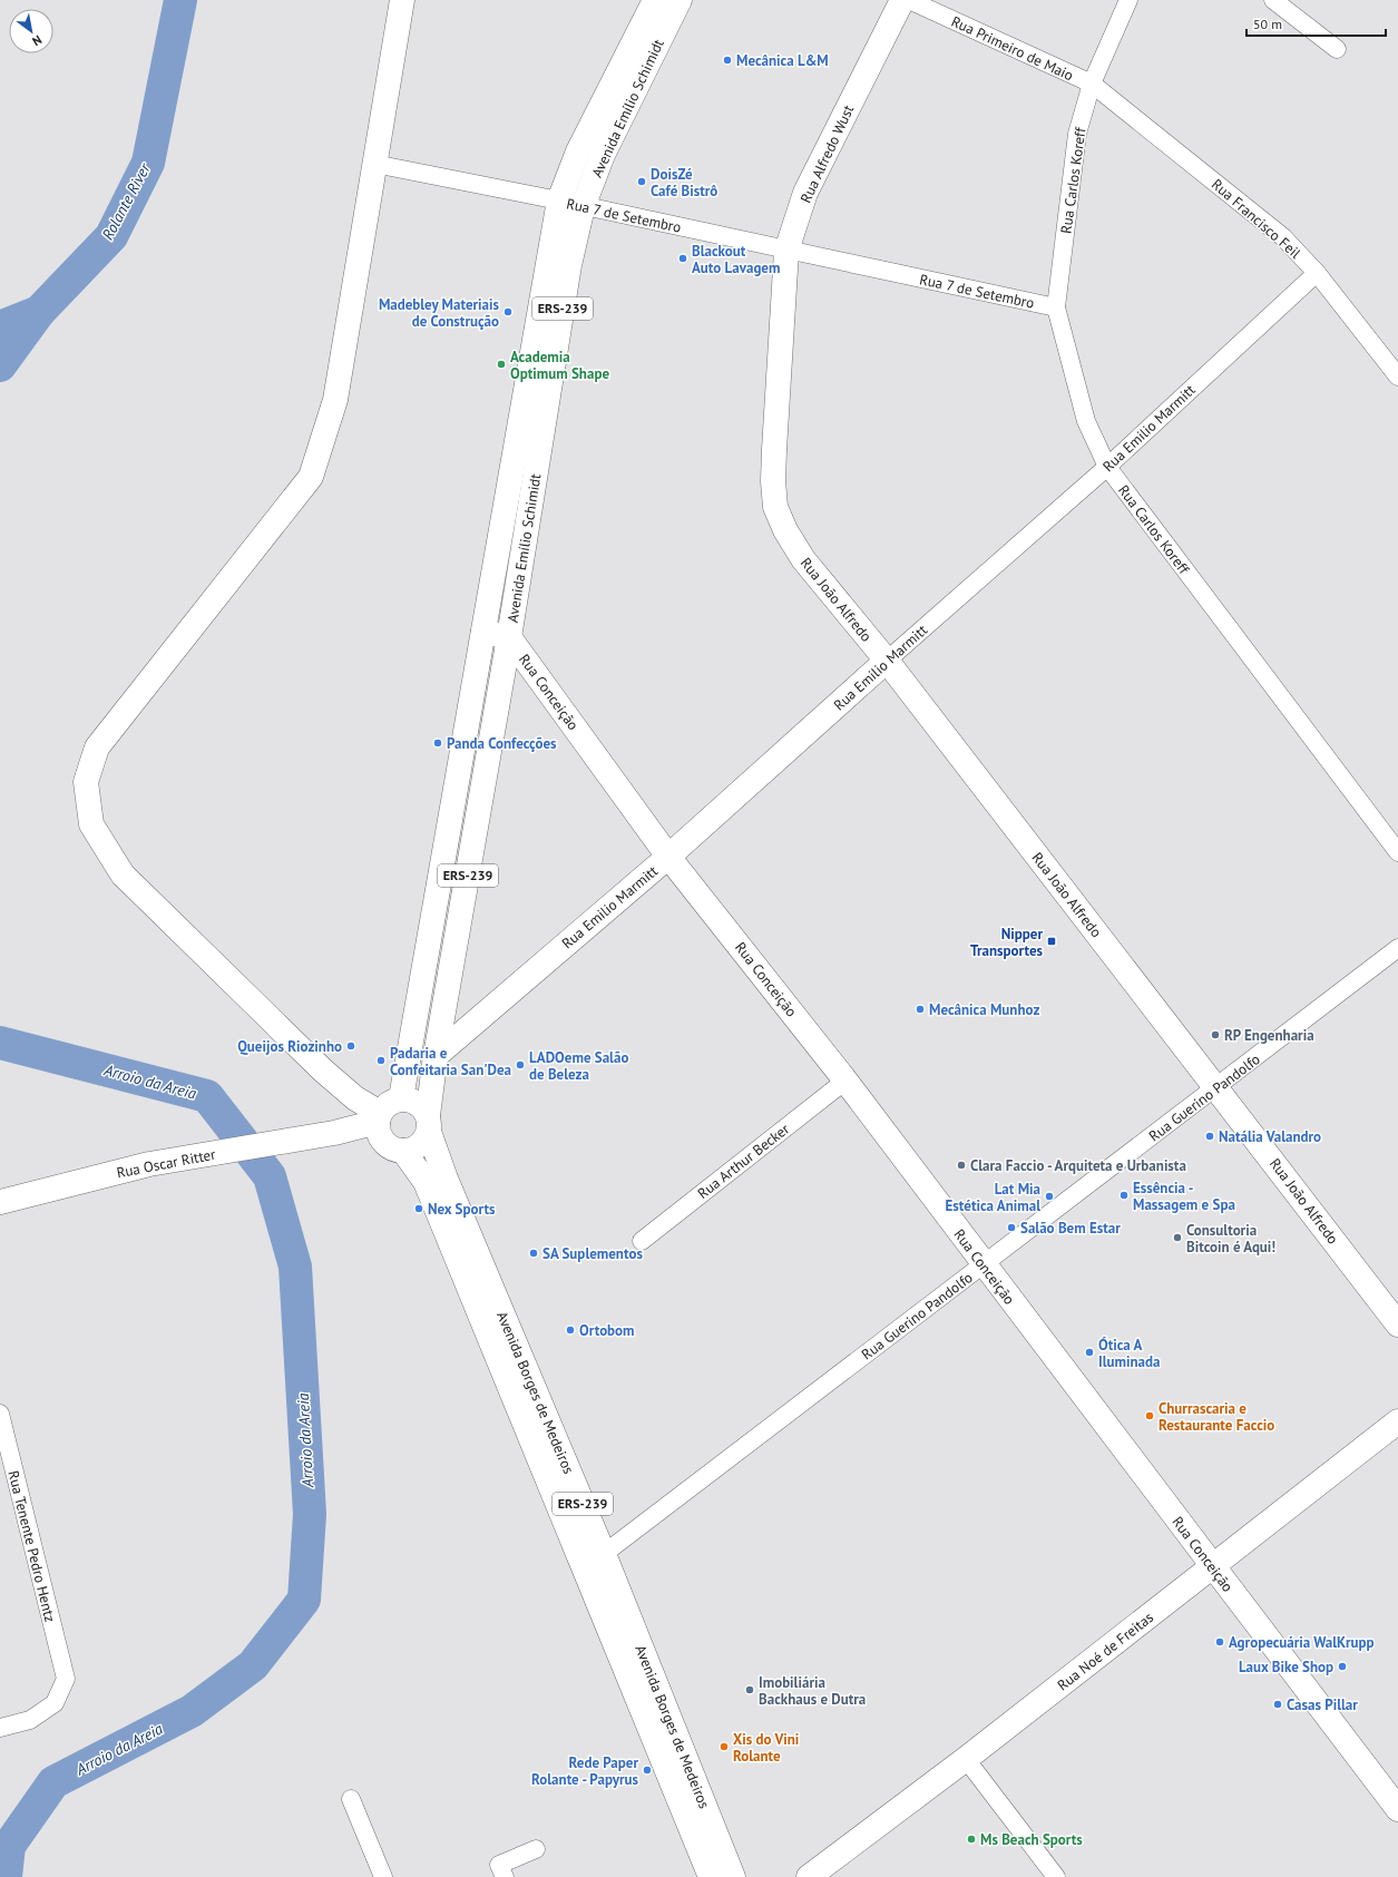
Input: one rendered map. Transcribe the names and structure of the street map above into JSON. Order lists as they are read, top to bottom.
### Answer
{
  "streets": {
    "main road": [
      "Avenida Emílio Schimidt",
      "Rua Alfredo Wust",
      "ERS-239",
      "Rua Emilio Marmitt",
      "Rua João Alfredo",
      "Rua Conceição",
      "Rua Oscar Ritter",
      "Avenida Borges de Medeiros",
      "Rua Noé de Freitas"
    ],
    "street": [
      "Rua Primeiro de Maio",
      "Rua Carlos Koreff",
      "Rua 7 de Setembro",
      "Rua Francisco Feil",
      "Rua Guerino Pandolfo",
      "Rua Arthur Becker",
      "Rua Tenente Pedro Hentz"
    ]
  },
  "crossings": [
    ["Rua Primeiro de Maio", "Rua Carlos Koreff"],
    ["Rua Primeiro de Maio", "Rua Francisco Feil"],
    ["Avenida Emílio Schimidt", "Rua 7 de Setembro"],
    ["Avenida Emílio Schimidt", "Rua Emilio Marmitt"],
    ["Avenida Emílio Schimidt", "Rua Conceição"],
    ["Avenida Emílio Schimidt", "Rua Oscar Ritter"],
    ["Avenida Emílio Schimidt", "Avenida Borges de Medeiros"],
    ["Rua Alfredo Wust", "Rua 7 de Setembro"],
    ["Rua Alfredo Wust", "Rua João Alfredo"],
    ["Rua Carlos Koreff", "Rua 7 de Setembro"],
    ["Rua Carlos Koreff", "Rua Francisco Feil"],
    ["Rua Carlos Koreff", "Rua Emilio Marmitt"],
    ["Rua Francisco Feil", "Rua Emilio Marmitt"],
    ["Rua Emilio Marmitt", "Rua João Alfredo"],
    ["Rua Emilio Marmitt", "Rua Conceição"],
    ["Rua João Alfredo", "Rua Guerino Pandolfo"],
    ["Rua Conceição", "Rua Guerino Pandolfo"],
    ["Rua Conceição", "Rua Arthur Becker"],
    ["Rua Conceição", "Rua Noé de Freitas"],
    ["Rua Guerino Pandolfo", "Avenida Borges de Medeiros"],
    ["Rua Oscar Ritter", "Avenida Borges de Medeiros"]
  ],
  "water": ["Rolante River", "Arroio da Areia"],
  "places": {
    "other": [
      "Mecânica L&M",
      "DoisZé Café Bistrô",
      "Blackout Auto Lavagem",
      "Madebley Materiais de Construção",
      "Academia Optimum Shape",
      "Panda Confecções",
      "Mecânica Munhoz",
      "RP Engenharia",
      "Queijos Riozinho",
      "Padaria e Confeitaria San'Dea",
      "LADOeme Salão de Beleza",
      "Natália Valandro",
      "Clara Faccio - Arquiteta e Urbanista",
      "Essência - Massagem e Spa",
      "Lat Mia Estética Animal",
      "Nex Sports",
      "Salão Bem Estar",
      "Consultoria Bitcoin é Aqui!",
      "SA Suplementos",
      "Ortobom",
      "Ótica A Iluminada",
      "Churrascaria e Restaurante Faccio",
      "Agropecuária WalKrupp",
      "Laux Bike Shop",
      "Imobiliária Backhaus e Dutra",
      "Casas Pillar",
      "Xis do Vini Rolante",
      "Rede Paper Rolante - Papyrus",
      "Ms Beach Sports"
    ],
    "transit": ["Nipper Transportes"]
  },
  "scale_bar": "50 m",
  "north": "bottom right"
}
